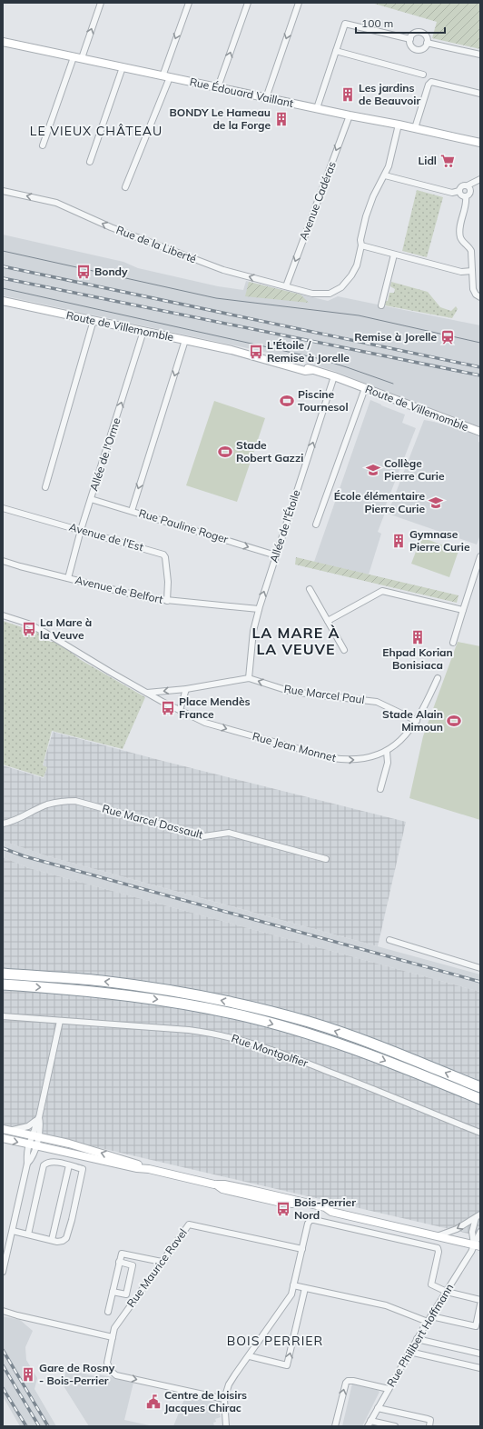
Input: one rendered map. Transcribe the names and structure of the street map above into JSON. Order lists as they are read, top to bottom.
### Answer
{
  "streets": {
    "street": [
      "Rue Édouard Vaillant",
      "Avenue Cadéras",
      "Rue de la Liberté",
      "Route de Villemomble",
      "Allée de l'Orme",
      "Rue Pauline Roger",
      "Allée de l'Étoile",
      "Avenue de l'Est",
      "Avenue de Belfort",
      "Rue Marcel Paul",
      "Rue Jean Monnet",
      "Rue Marcel Dassault",
      "Rue Montgolfier",
      "Rue Maurice Ravel",
      "Rue Philibert Hoffmann"
    ]
  },
  "crossings": [
    ["Rue Édouard Vaillant", "Avenue Cadéras"],
    ["Rue Édouard Vaillant", "Rue de la Liberté"],
    ["Avenue Cadéras", "Rue de la Liberté"],
    ["Route de Villemomble", "Allée de l'Orme"],
    ["Route de Villemomble", "Allée de l'Étoile"],
    ["Allée de l'Orme", "Rue Pauline Roger"],
    ["Allée de l'Orme", "Avenue de l'Est"],
    ["Allée de l'Orme", "Avenue de Belfort"],
    ["Rue Pauline Roger", "Allée de l'Étoile"],
    ["Allée de l'Étoile", "Avenue de Belfort"],
    ["Allée de l'Étoile", "Rue Marcel Paul"],
    ["Avenue de l'Est", "Avenue de Belfort"],
    ["Rue Marcel Paul", "Rue Jean Monnet"]
  ],
  "one_way": [
    "Avenue Cadéras",
    "Rue de la Liberté",
    "Rue Pauline Roger",
    "Rue Marcel Paul",
    "Rue Jean Monnet"
  ],
  "districts": ["LE VIEUX CHÂTEAU", "LA MARE À LA VEUVE", "BOIS PERRIER"],
  "places": {
    "building": [
      "Les jardins de Beauvoir",
      "BONDY Le Hameau de la Forge",
      "Gymnase Pierre Curie",
      "Ehpad Korian Bonisiaca",
      "Gare de Rosny - Bois-Perrier"
    ],
    "supermarket": ["Lidl"],
    "bus stop": [
      "Bondy",
      "L'Étoile / Remise à Jorelle",
      "La Mare à la Veuve",
      "Place Mendès France",
      "Bois-Perrier Nord"
    ],
    "station": ["Remise à Jorelle"],
    "sports": ["Piscine Tournesol", "Stade Robert Gazzi", "Stade Alain Mimoun"],
    "school or university": ["Collège Pierre Curie", "École élémentaire Pierre Curie"],
    "public building": ["Centre de loisirs Jacques Chirac"]
  },
  "scale_bar": "100 m"
}
